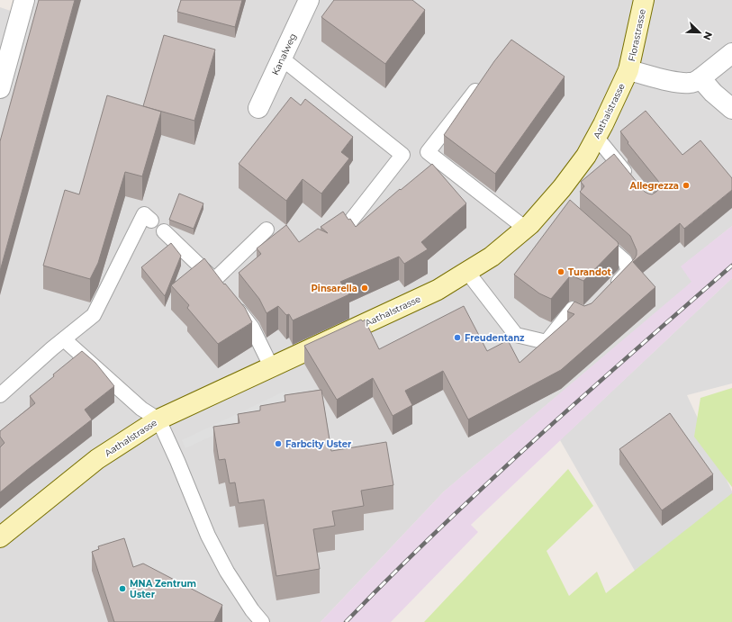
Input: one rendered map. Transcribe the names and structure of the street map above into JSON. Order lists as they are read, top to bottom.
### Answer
{
  "streets": {
    "main road": ["Florastrasse", "Aathalstrasse"],
    "street": ["Kanalweg"]
  },
  "crossings": [
    ["Florastrasse", "Aathalstrasse"]
  ],
  "places": [
    "Allegrezza",
    "Turandot",
    "Pinsarella",
    "Freudentanz",
    "Farbcity Uster",
    "MNA Zentrum Uster"
  ],
  "north": "bottom right"
}
